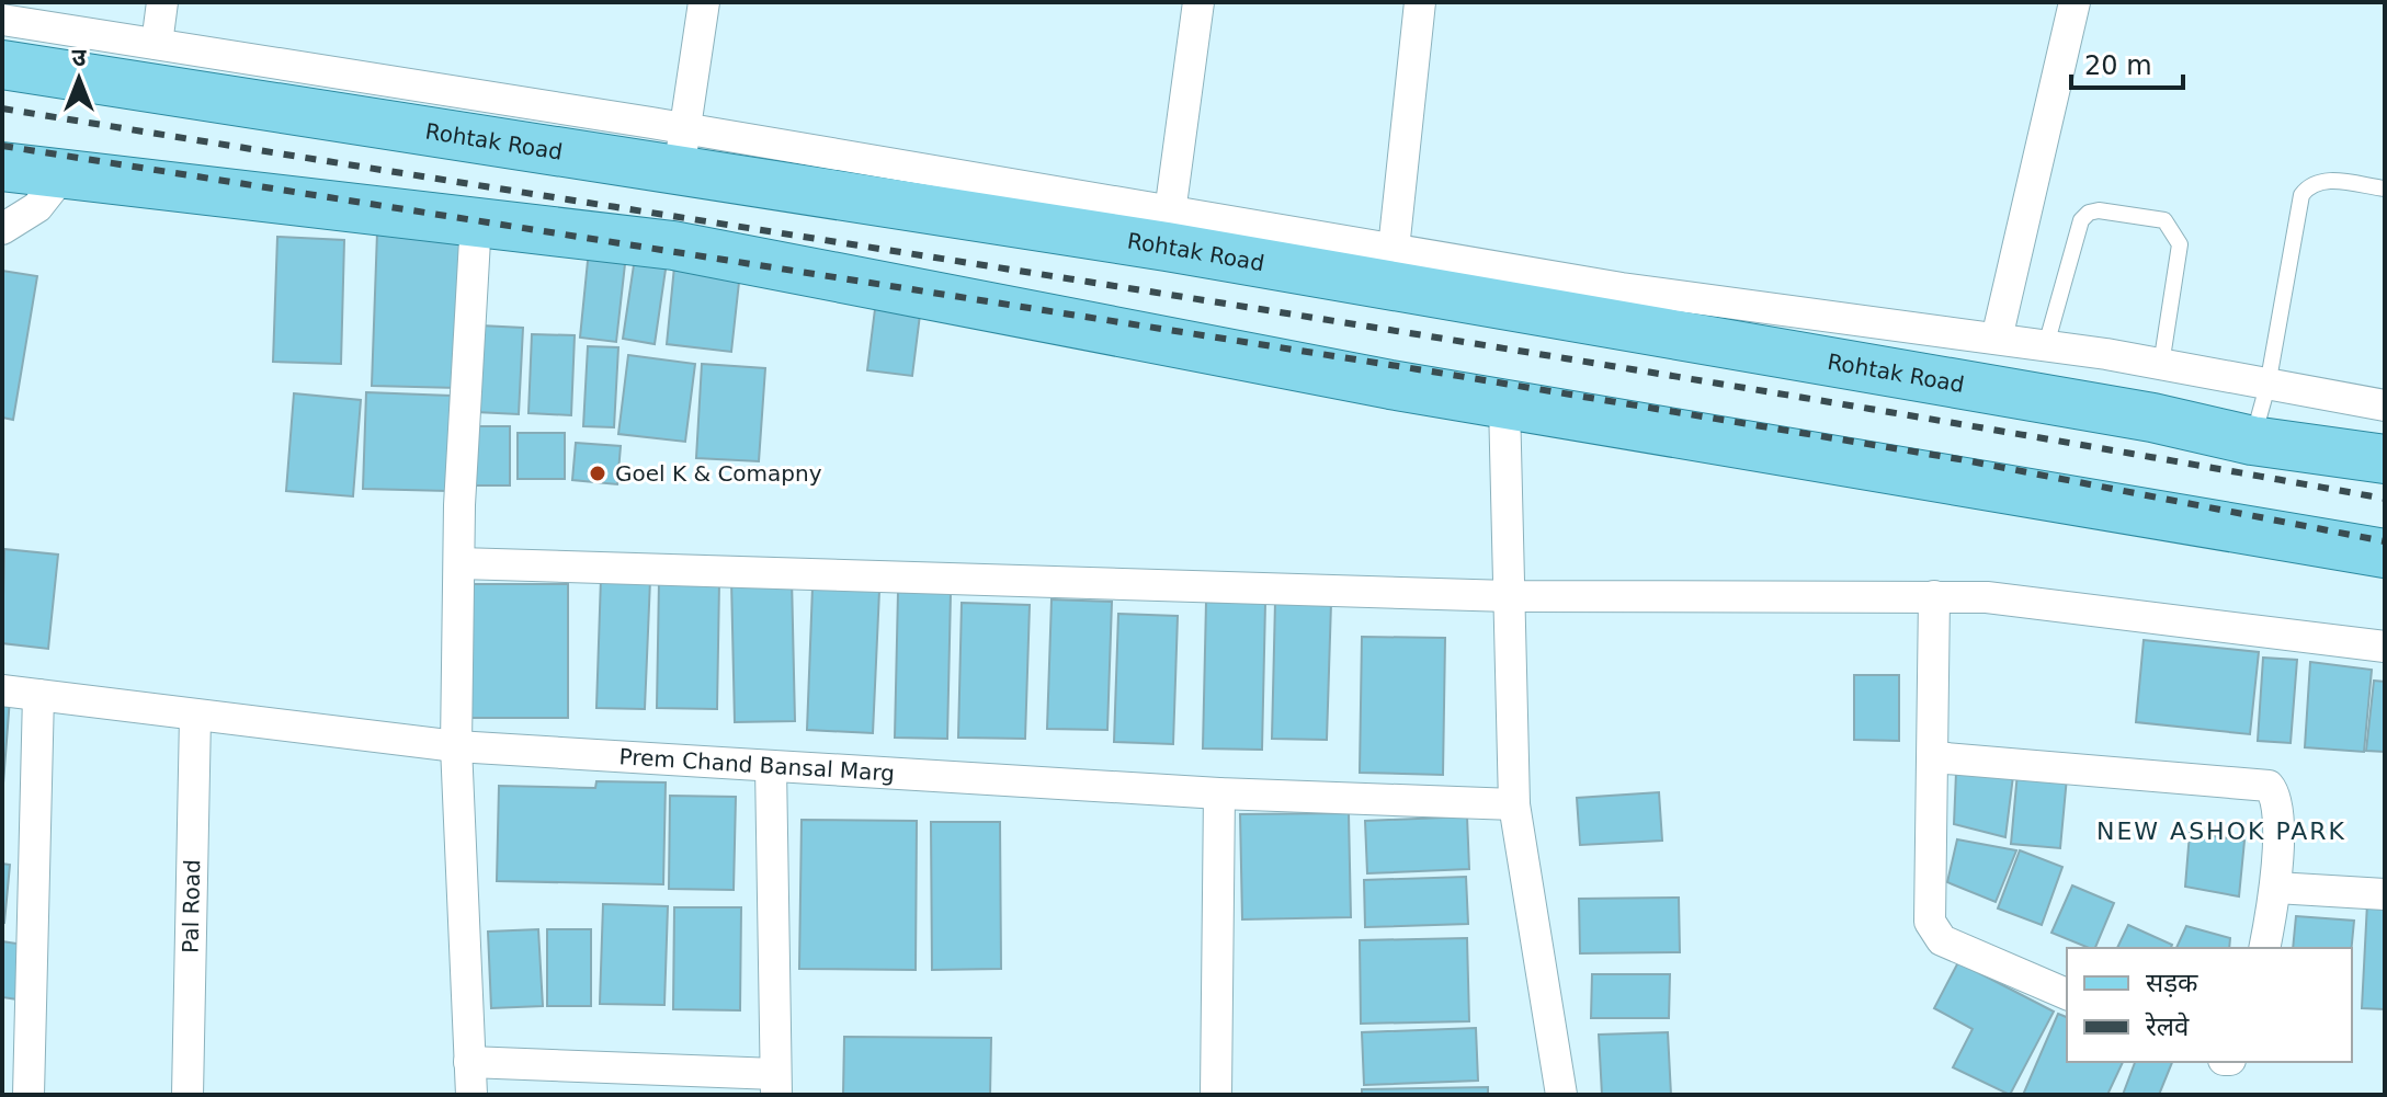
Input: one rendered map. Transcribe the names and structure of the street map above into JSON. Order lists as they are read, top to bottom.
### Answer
{
  "streets": {
    "main road": ["Rohtak Road"],
    "street": ["Prem Chand Bansal Marg", "Pal Road"]
  },
  "crossings": [
    ["Prem Chand Bansal Marg", "Pal Road"]
  ],
  "districts": ["NEW ASHOK PARK"],
  "places": ["Goel K & Comapny"],
  "legend": ["सड़क", "रेलवे"],
  "scale_bar": "20 m",
  "north": "top"
}
